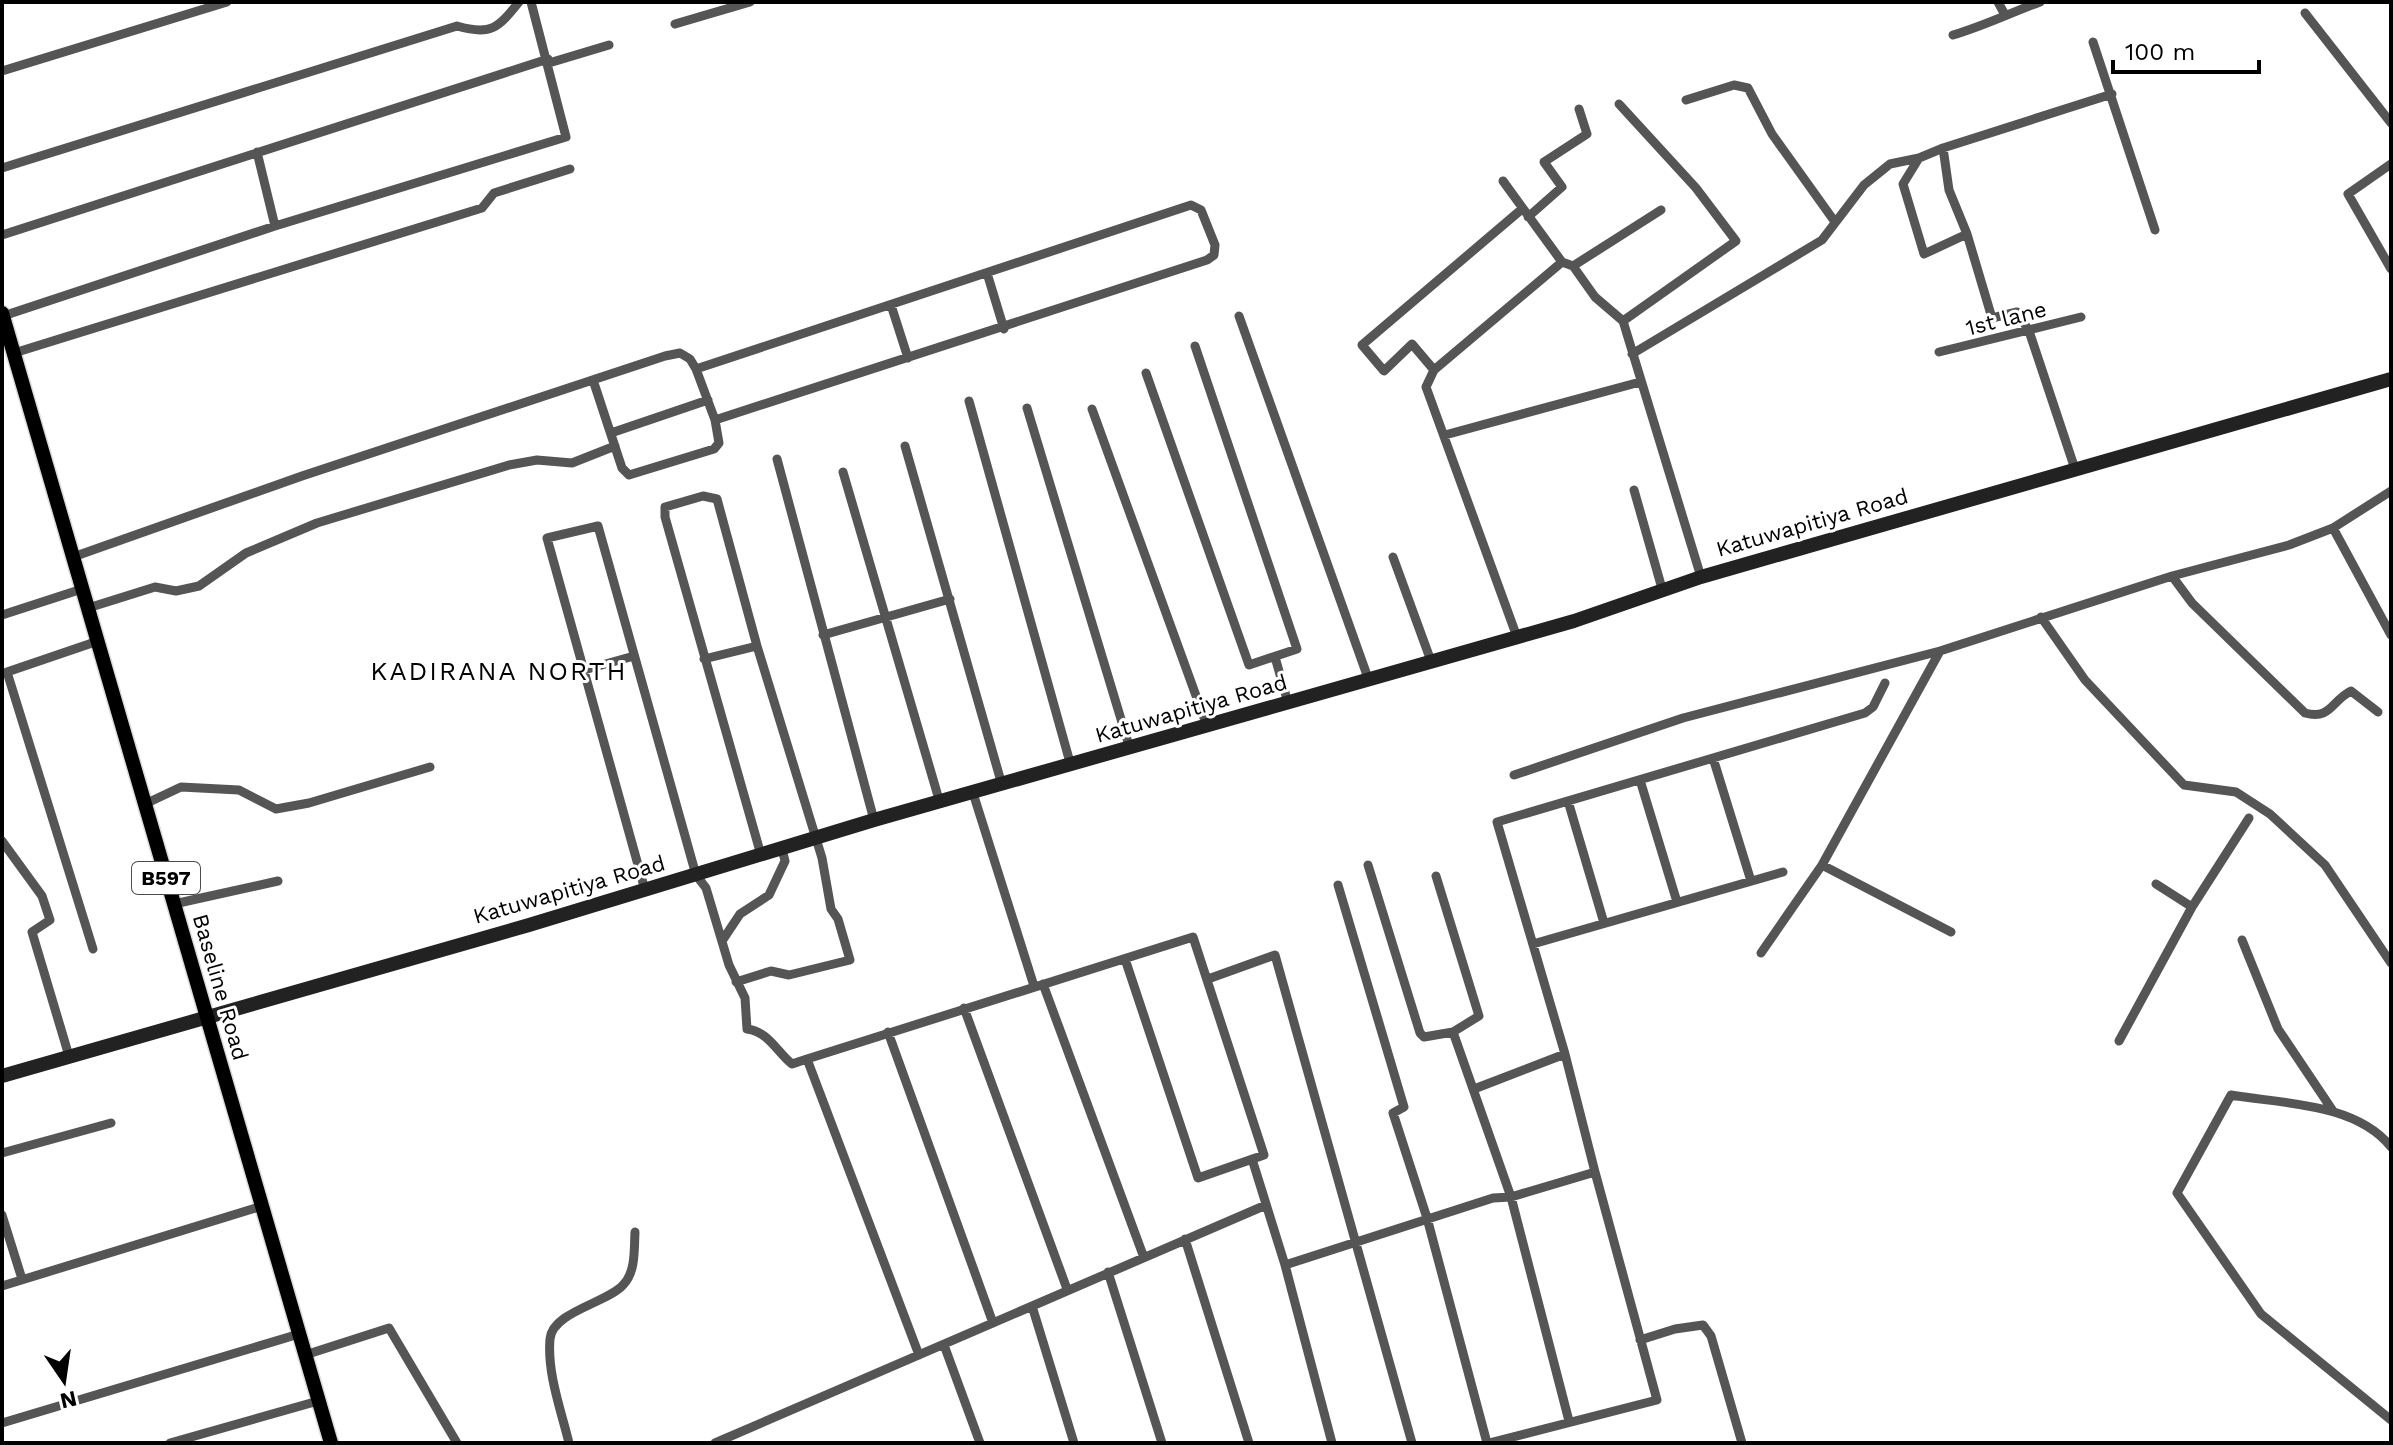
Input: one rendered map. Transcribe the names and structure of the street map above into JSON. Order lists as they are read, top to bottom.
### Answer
{
  "streets": {
    "main road": ["B597", "Baseline Road"],
    "street": ["1st lane", "Katuwapitiya Road"]
  },
  "crossings": [
    ["Katuwapitiya Road", "Baseline Road"]
  ],
  "districts": ["KADIRANA NORTH"],
  "scale_bar": "100 m",
  "north": "bottom"
}
